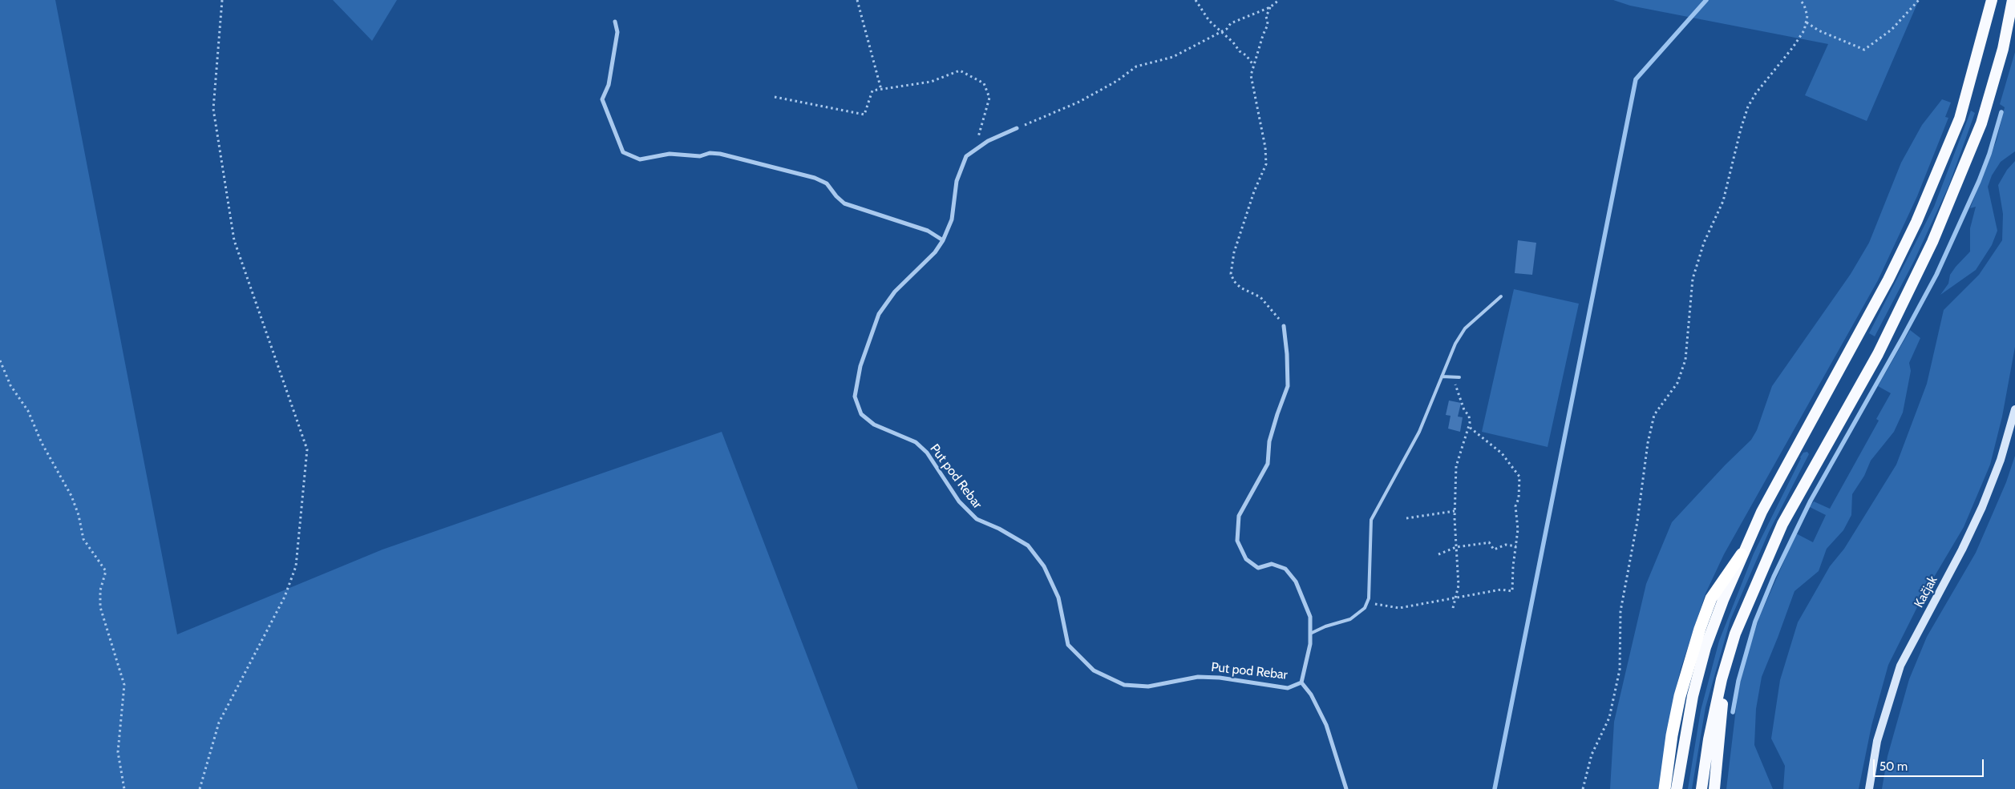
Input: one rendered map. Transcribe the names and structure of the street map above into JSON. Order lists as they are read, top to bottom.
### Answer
{
  "streets": {
    "main road": ["Kačjak"],
    "street": ["Put pod Rebar"]
  },
  "scale_bar": "50 m"
}
